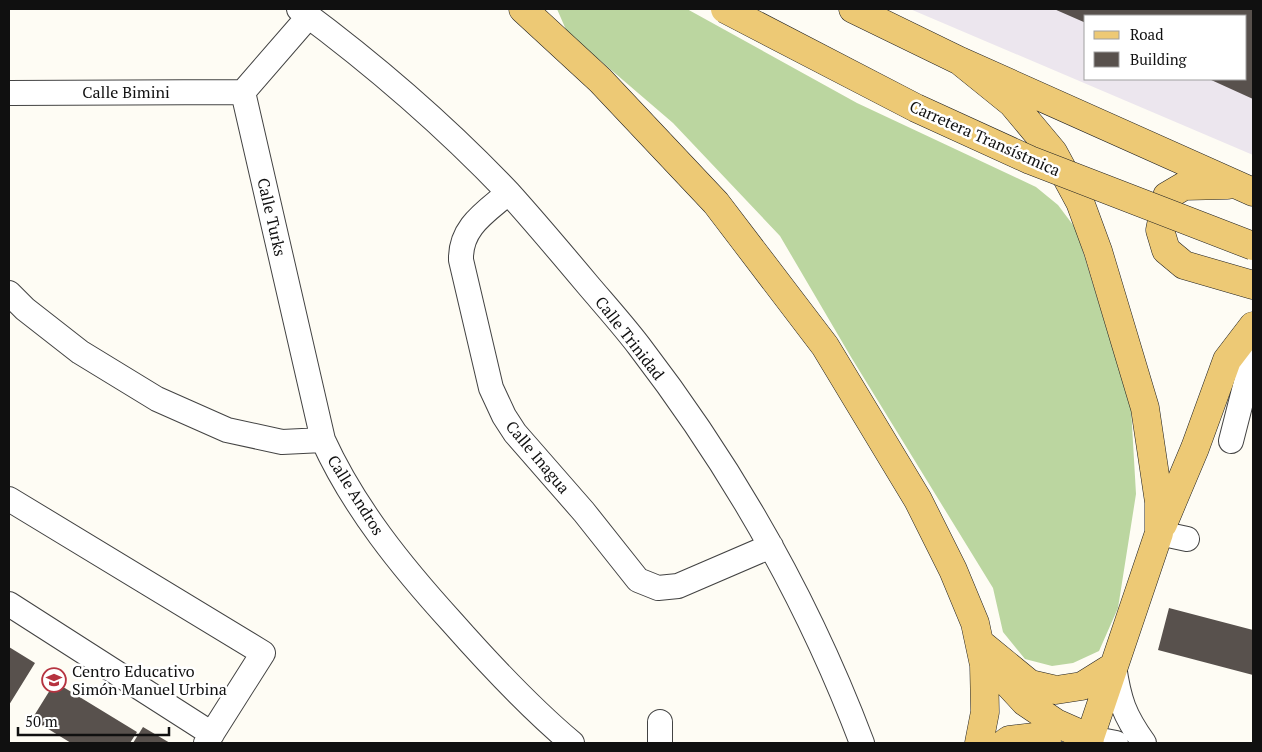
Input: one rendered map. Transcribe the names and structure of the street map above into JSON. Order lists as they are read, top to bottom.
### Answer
{
  "streets": {
    "main road": ["Carretera Transístmica"],
    "street": [
      "Calle Bimini",
      "Calle Turks",
      "Calle Trinidad",
      "Calle Inagua",
      "Calle Andros"
    ]
  },
  "crossings": [
    ["Calle Bimini", "Calle Turks"],
    ["Calle Turks", "Calle Andros"],
    ["Calle Trinidad", "Calle Inagua"]
  ],
  "places": {
    "school or university": ["Centro Educativo Simón Manuel Urbina"]
  },
  "legend": ["Road", "Building"],
  "scale_bar": "50 m"
}
